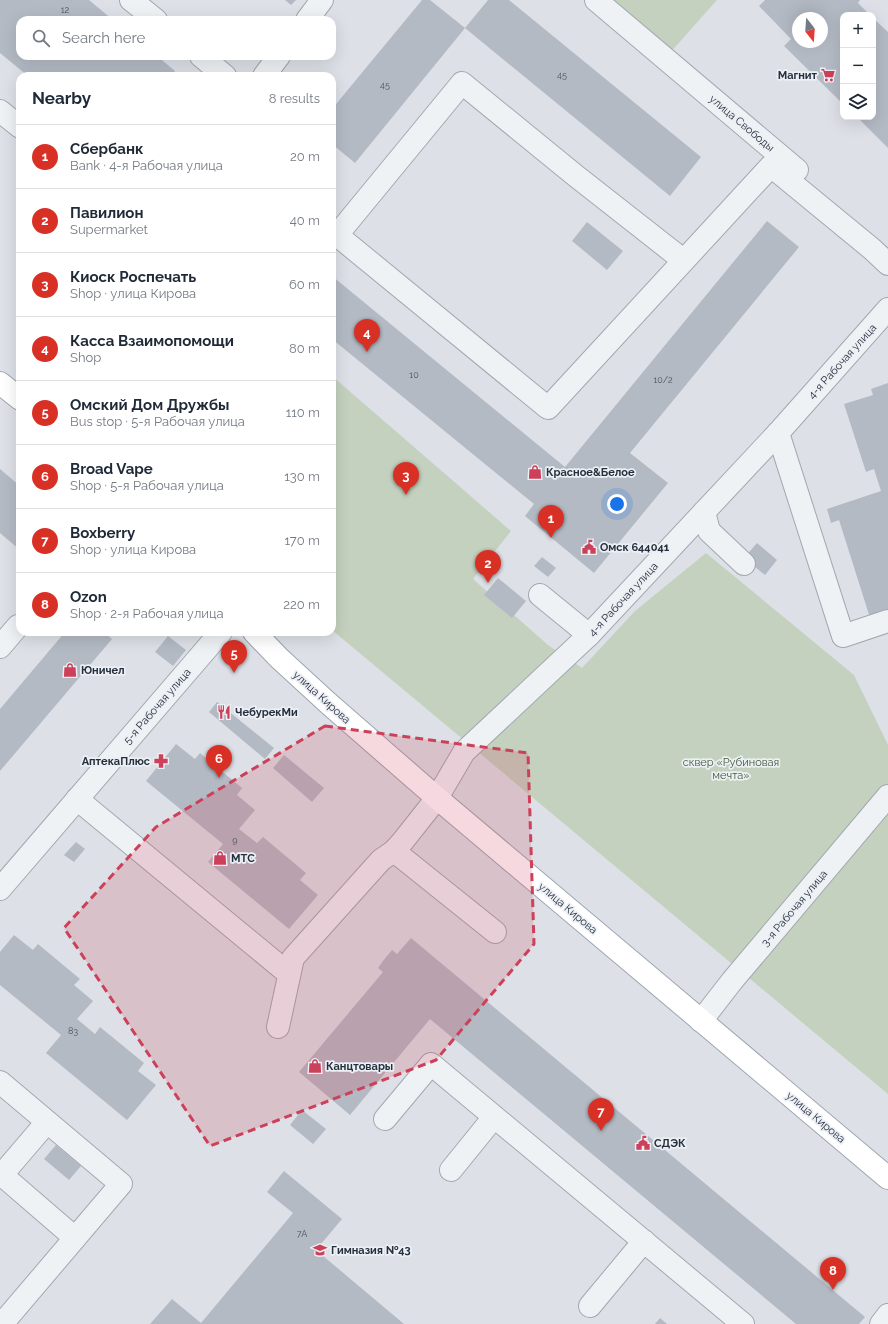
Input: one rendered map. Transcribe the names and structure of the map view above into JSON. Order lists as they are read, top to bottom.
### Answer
{
  "streets": {
    "main road": ["улица Кирова"],
    "street": [
      "улица Свободы",
      "4-я Рабочая улица",
      "5-я Рабочая улица",
      "3-я Рабочая улица"
    ]
  },
  "crossings": [
    ["4-я Рабочая улица", "улица Кирова"],
    ["улица Кирова", "3-я Рабочая улица"]
  ],
  "parks": ["сквер «Рубиновая мечта»"],
  "places": {
    "supermarket": ["Магнит"],
    "shop": [
      "Красное&Белое",
      "Юничел",
      "МТС",
      "Канцтовары"
    ],
    "public building": ["Омск 644041", "СДЭК"],
    "restaurant": ["ЧебурекМи"],
    "pharmacy": ["АптекаПлюс"],
    "school or university": ["Гимназия №43"]
  },
  "house_numbers": [
    "12",
    "45",
    "45",
    "10",
    "10/2",
    "9",
    "83",
    "7А"
  ],
  "north": "bottom",
  "page": {
    "map_buttons": ["+", "−"],
    "search": "Search here",
    "heading": ["Nearby", "8 results"],
    "list": [
      {
        "mark": "1",
        "name": "Сбербанк",
        "note": "Bank · 4-я Рабочая улица",
        "value": "20 m"
      },
      {
        "mark": "2",
        "name": "Павилион",
        "note": "Supermarket",
        "value": "40 m"
      },
      {
        "mark": "3",
        "name": "Киоск Роспечать",
        "note": "Shop · улица Кирова",
        "value": "60 m"
      },
      {
        "mark": "4",
        "name": "Касса Взаимопомощи",
        "note": "Shop",
        "value": "80 m"
      },
      {
        "mark": "5",
        "name": "Омский Дом Дружбы",
        "note": "Bus stop · 5-я Рабочая улица",
        "value": "110 m"
      },
      {
        "mark": "6",
        "name": "Broad Vape",
        "note": "Shop · 5-я Рабочая улица",
        "value": "130 m"
      },
      {
        "mark": "7",
        "name": "Boxberry",
        "note": "Shop · улица Кирова",
        "value": "170 m"
      },
      {
        "mark": "8",
        "name": "Ozon",
        "note": "Shop · 2-я Рабочая улица",
        "value": "220 m"
      }
    ],
    "pins": [
      "4",
      "3",
      "1",
      "2",
      "5",
      "6",
      "7",
      "8"
    ]
  }
}
